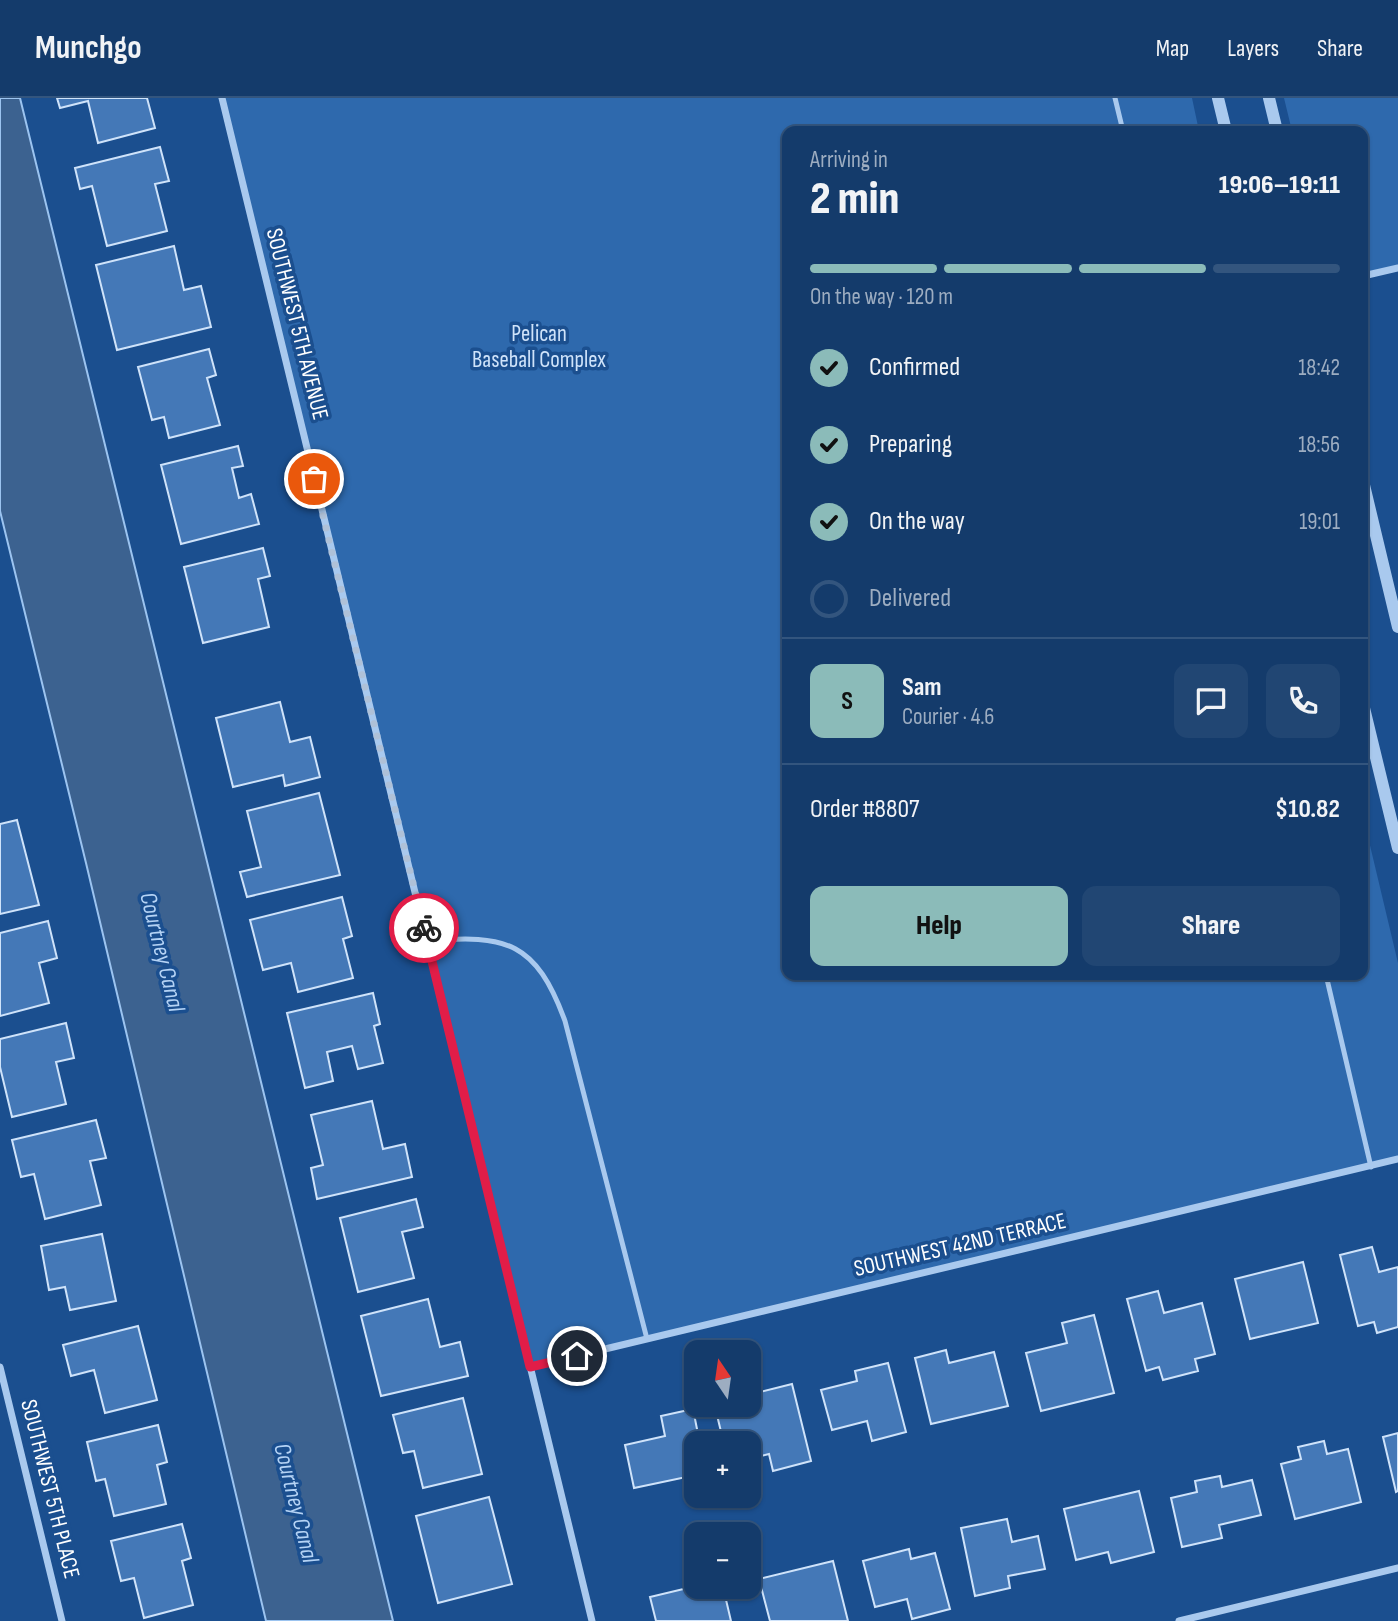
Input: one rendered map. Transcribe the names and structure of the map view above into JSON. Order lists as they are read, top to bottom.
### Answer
{
  "streets": {
    "street": ["SOUTHWEST 5TH AVENUE", "SOUTHWEST 42ND TERRACE", "SOUTHWEST 5TH PLACE"]
  },
  "crossings": [
    ["SOUTHWEST 5TH AVENUE", "SOUTHWEST 42ND TERRACE"]
  ],
  "water": ["Courtney Canal"],
  "parks": ["Pelican Baseball Complex"],
  "north": "top",
  "page": {
    "header": "Munchgo",
    "nav": ["Map", "Layers", "Share"],
    "heading": ["2 min", "Arriving in", "19:06–19:11"],
    "panel": [
      "Sam",
      "Courier · 4.6",
      "Order #8807",
      "$10.82"
    ],
    "bar": "On the way · 120 m",
    "list": [
      ["Confirmed", "18:42"],
      ["Preparing", "18:56"],
      ["On the way", "19:01"],
      "Delivered"
    ],
    "round": "S",
    "buttons": ["Help", "Share"],
    "map_buttons": ["+", "−"]
  }
}
